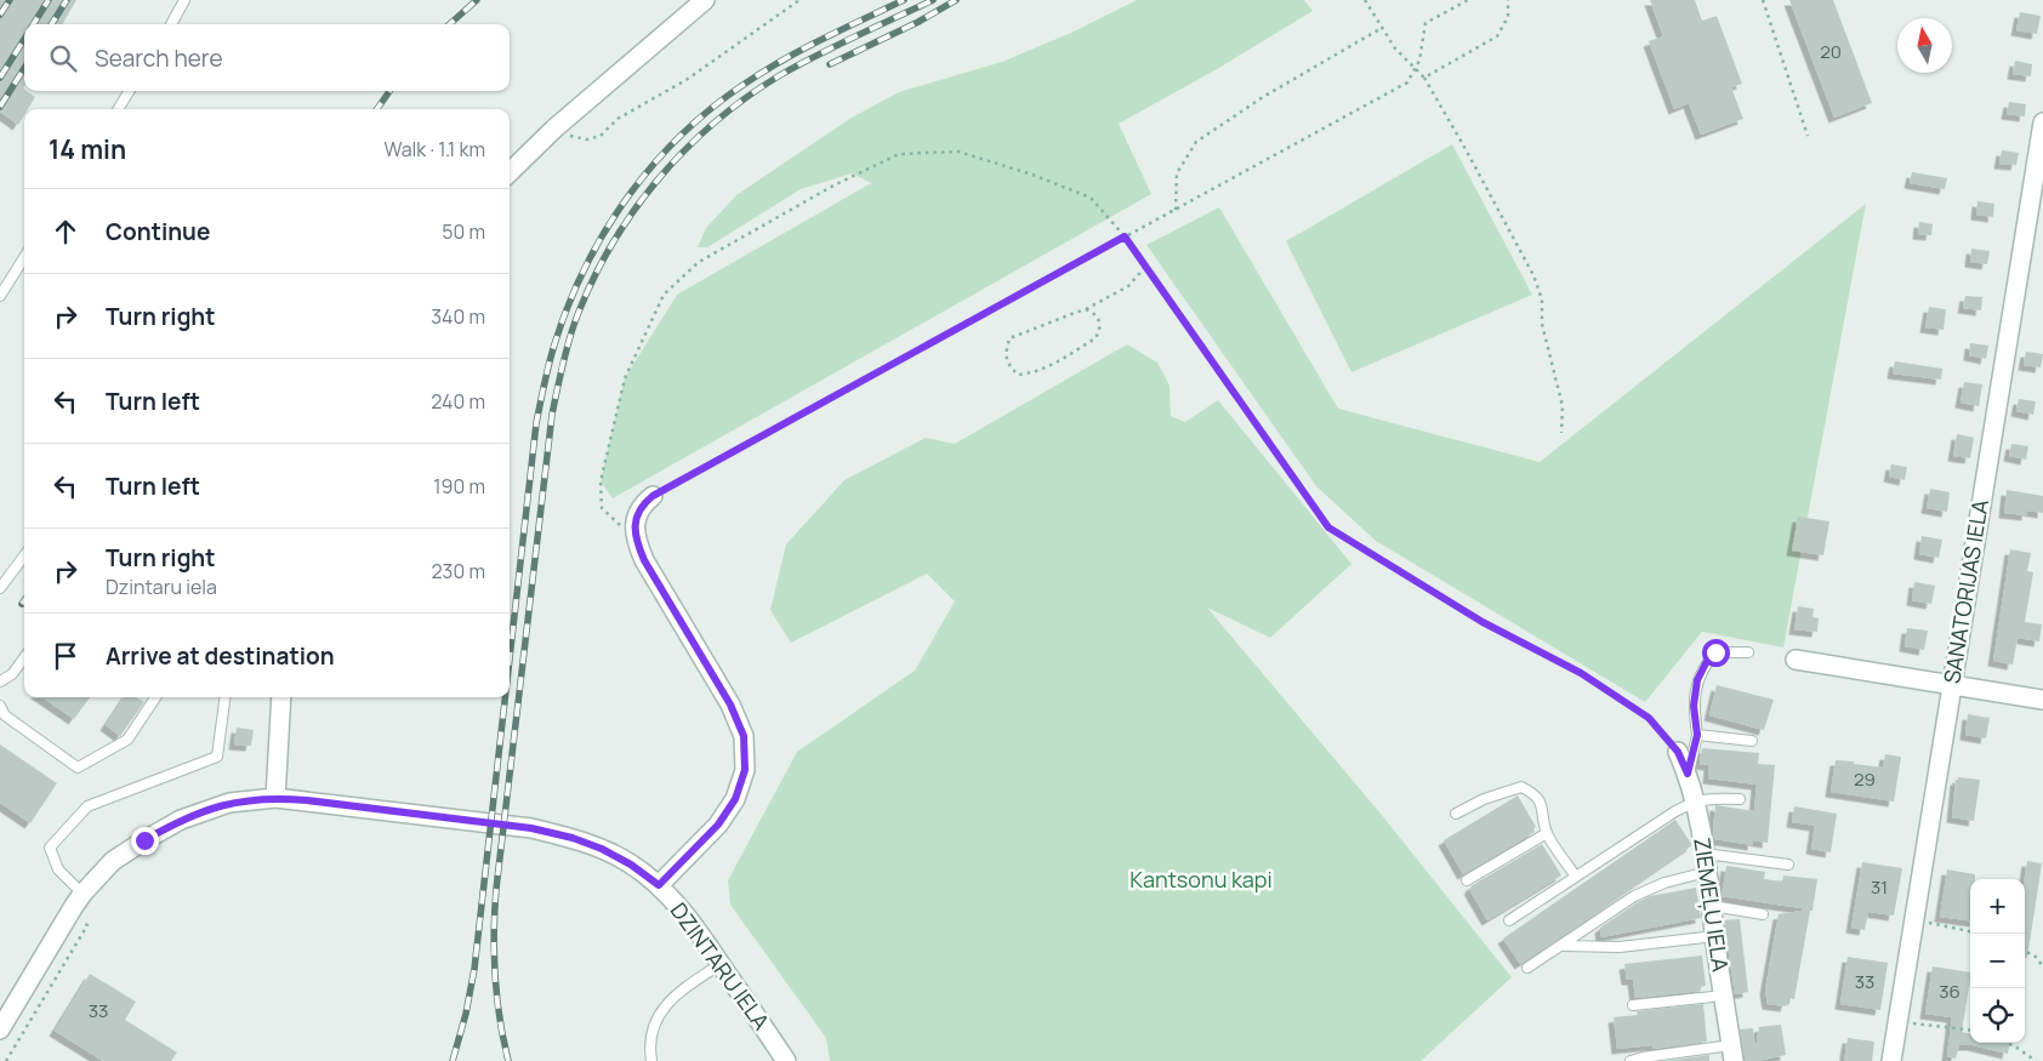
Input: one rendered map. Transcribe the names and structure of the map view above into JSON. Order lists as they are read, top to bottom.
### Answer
{
  "streets": {
    "street": ["SANATORIJAS IELA", "ZIEMEĻU IELA", "DZINTARU IELA"]
  },
  "parks": ["Kantsonu kapi"],
  "house_numbers": [
    "20",
    "29",
    "31",
    "33",
    "36",
    "33"
  ],
  "north": "top",
  "page": {
    "search": "Search here",
    "heading": ["14 min", "Walk · 1.1 km"],
    "list": [
      ["Continue", "50 m"],
      ["Turn right", "340 m"],
      ["Turn left", "240 m"],
      ["Turn left", "190 m"],
      ["Turn right", "Dzintaru iela", "230 m"],
      "Arrive at destination"
    ],
    "map_buttons": ["+", "−"]
  }
}
